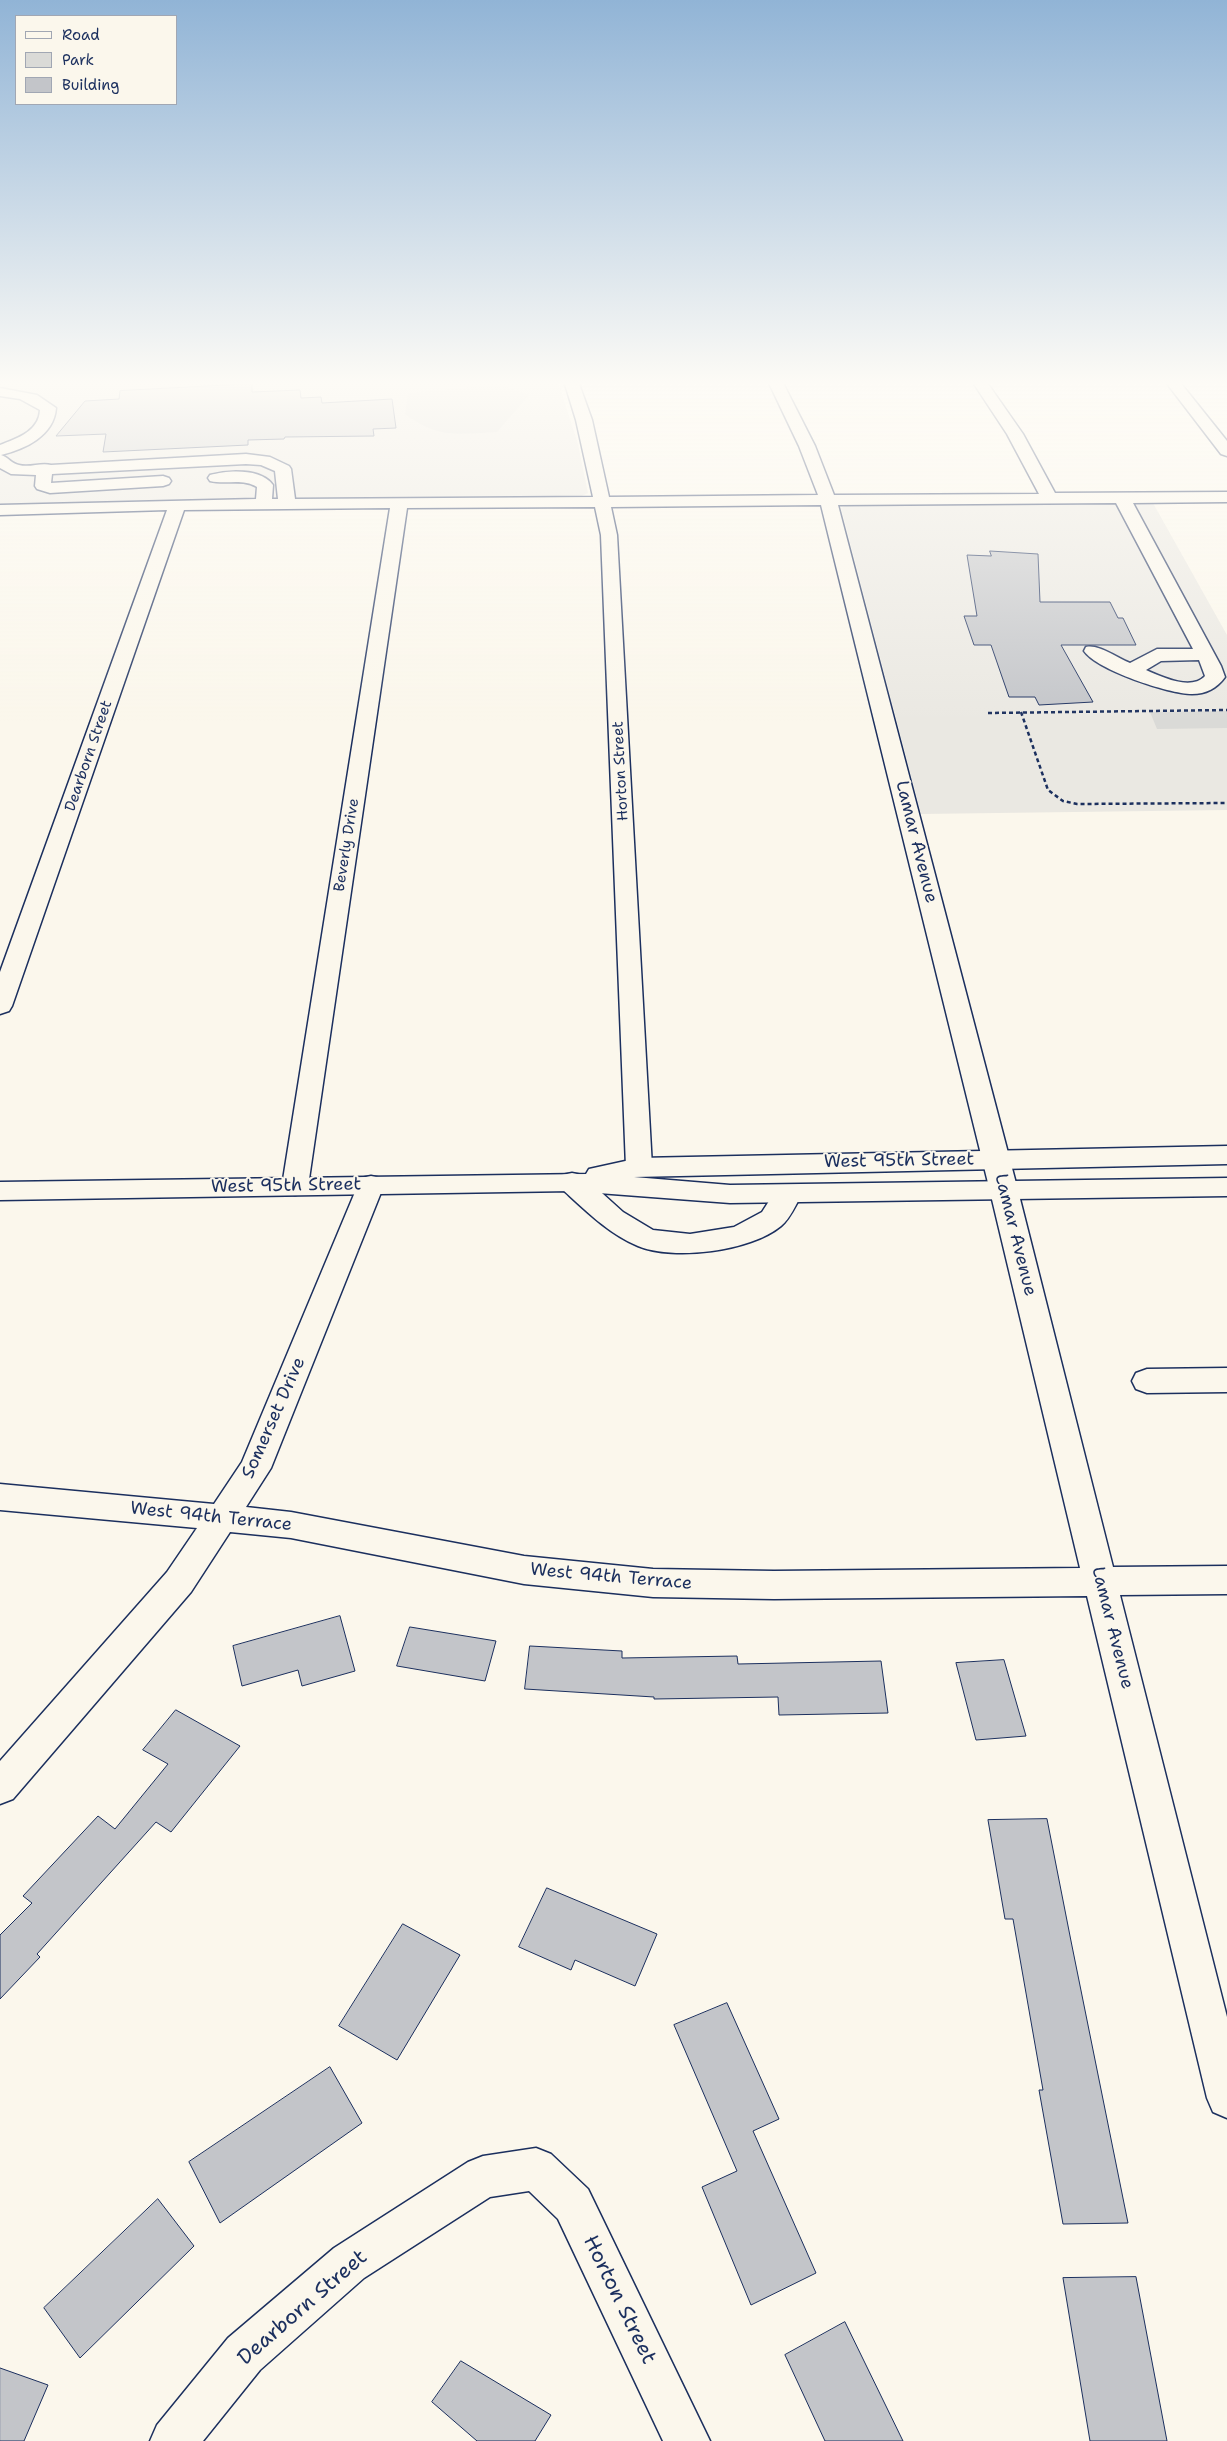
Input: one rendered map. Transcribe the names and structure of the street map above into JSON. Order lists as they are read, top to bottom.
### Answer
{
  "streets": {
    "street": [
      "Dearborn Street",
      "Horton Street",
      "Lamar Avenue",
      "Beverly Drive",
      "West 95th Street",
      "Somerset Drive",
      "West 94th Terrace"
    ]
  },
  "crossings": [
    ["Dearborn Street", "Horton Street"],
    ["Horton Street", "West 95th Street"],
    ["Lamar Avenue", "West 95th Street"],
    ["Lamar Avenue", "West 94th Terrace"],
    ["Beverly Drive", "West 95th Street"],
    ["West 95th Street", "Somerset Drive"],
    ["Somerset Drive", "West 94th Terrace"]
  ],
  "legend": ["Road", "Park", "Building"]
}
